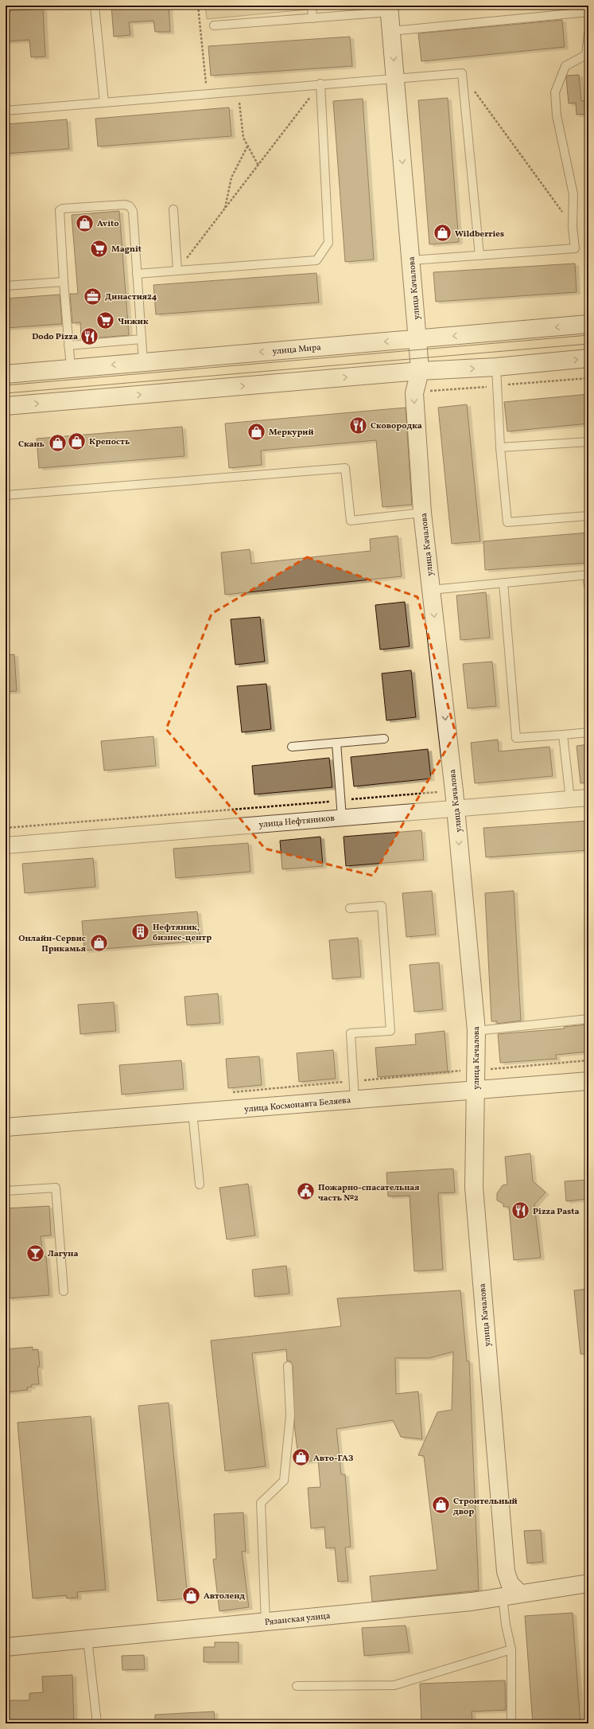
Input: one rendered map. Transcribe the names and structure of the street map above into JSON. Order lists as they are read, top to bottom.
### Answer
{
  "streets": {
    "street": [
      "улица Качалова",
      "улица Мира",
      "улица Нефтяников",
      "улица Космонавта Беляева",
      "Рязанская улица"
    ]
  },
  "crossings": [
    ["улица Качалова", "улица Мира"],
    ["улица Качалова", "улица Нефтяников"],
    ["улица Качалова", "улица Космонавта Беляева"],
    ["улица Качалова", "Рязанская улица"]
  ],
  "one_way": ["улица Качалова"],
  "places": {
    "shop": [
      "Avito",
      "Wildberries",
      "Меркурий",
      "Крепость",
      "Скань",
      "Онлайн-Сервис Прикамья",
      "Авто-ГАЗ",
      "Строительный двор",
      "Автоленд"
    ],
    "supermarket": ["Magnit", "Чижик"],
    "office": ["Династия24"],
    "restaurant": ["Dodo Pizza", "Сковородка", "Pizza Pasta"],
    "building": ["Нефтяник, бизнес-центр"],
    "public building": ["Пожарно-спасательная часть №2"],
    "bar": ["Лагуна"]
  }
}
